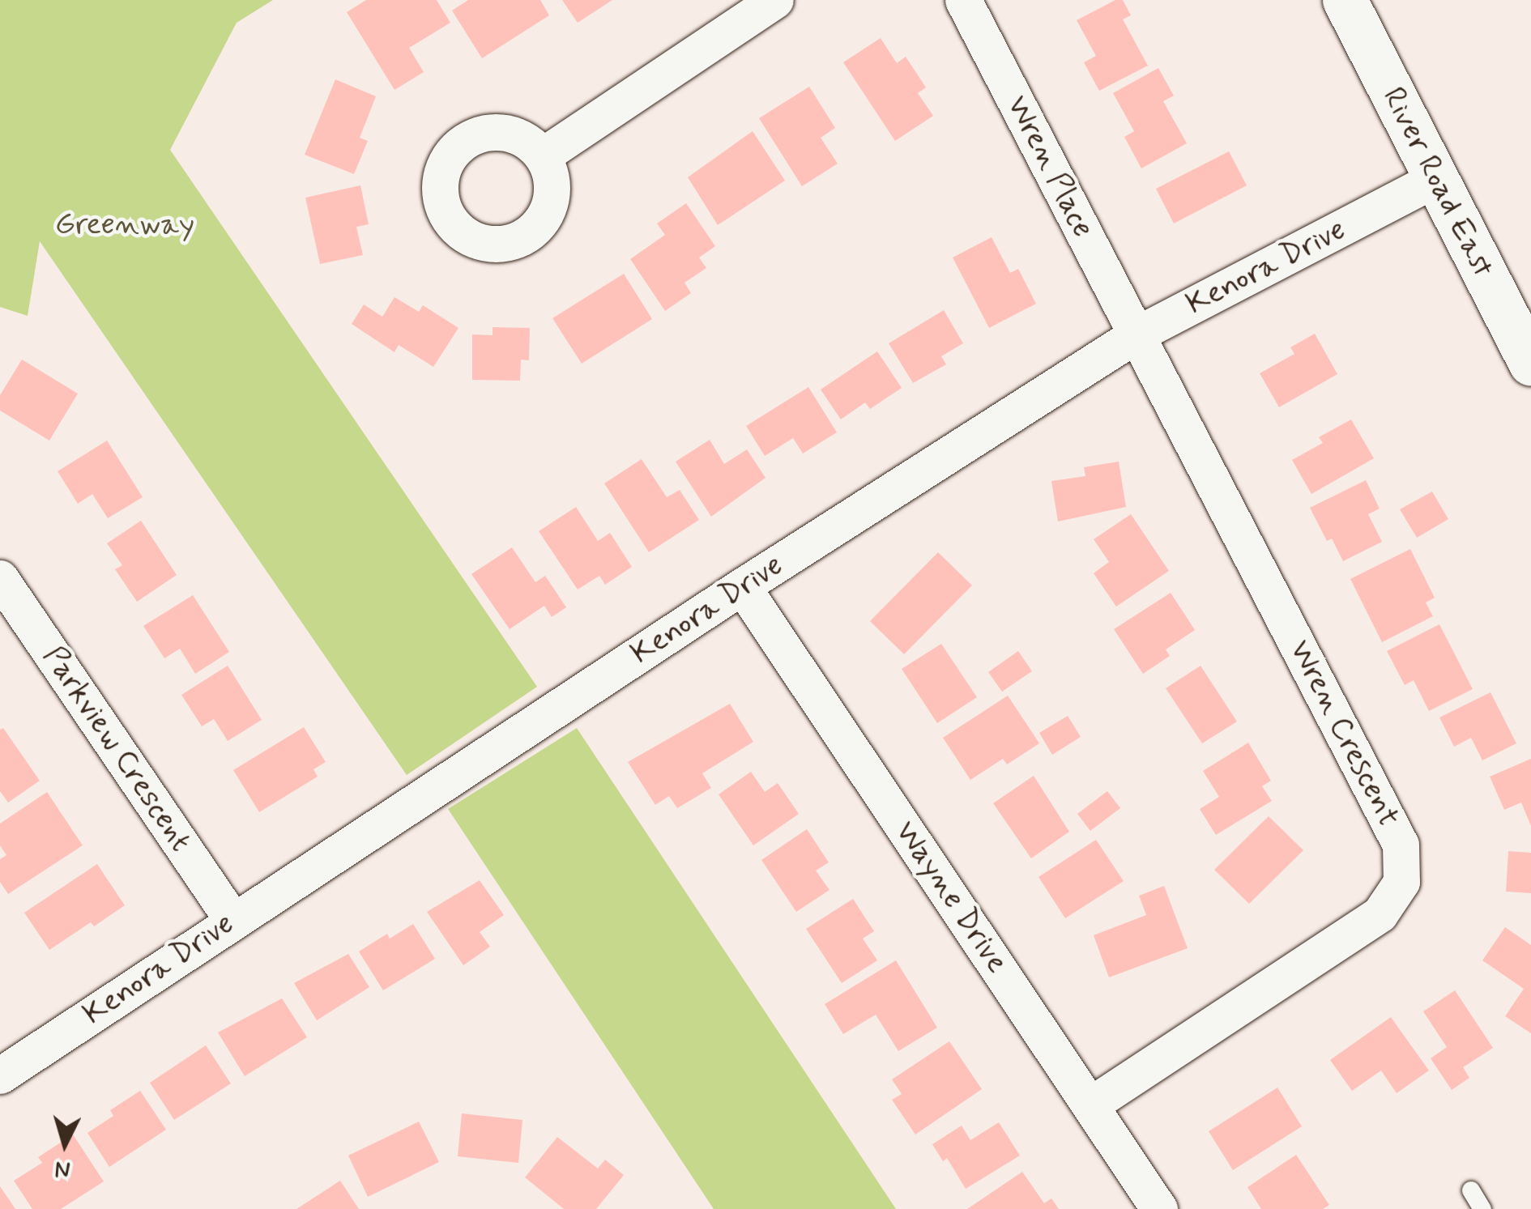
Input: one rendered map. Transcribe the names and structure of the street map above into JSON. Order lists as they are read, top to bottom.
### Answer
{
  "streets": {
    "street": [
      "Wren Place",
      "River Road East",
      "Kenora Drive",
      "Wren Crescent",
      "Parkview Crescent",
      "Wayne Drive"
    ]
  },
  "crossings": [
    ["Wren Place", "Kenora Drive"],
    ["Wren Place", "Wren Crescent"],
    ["River Road East", "Kenora Drive"],
    ["Kenora Drive", "Wren Crescent"],
    ["Kenora Drive", "Parkview Crescent"],
    ["Kenora Drive", "Wayne Drive"],
    ["Wren Crescent", "Wayne Drive"]
  ],
  "parks": ["Greenway"],
  "north": "bottom"
}
